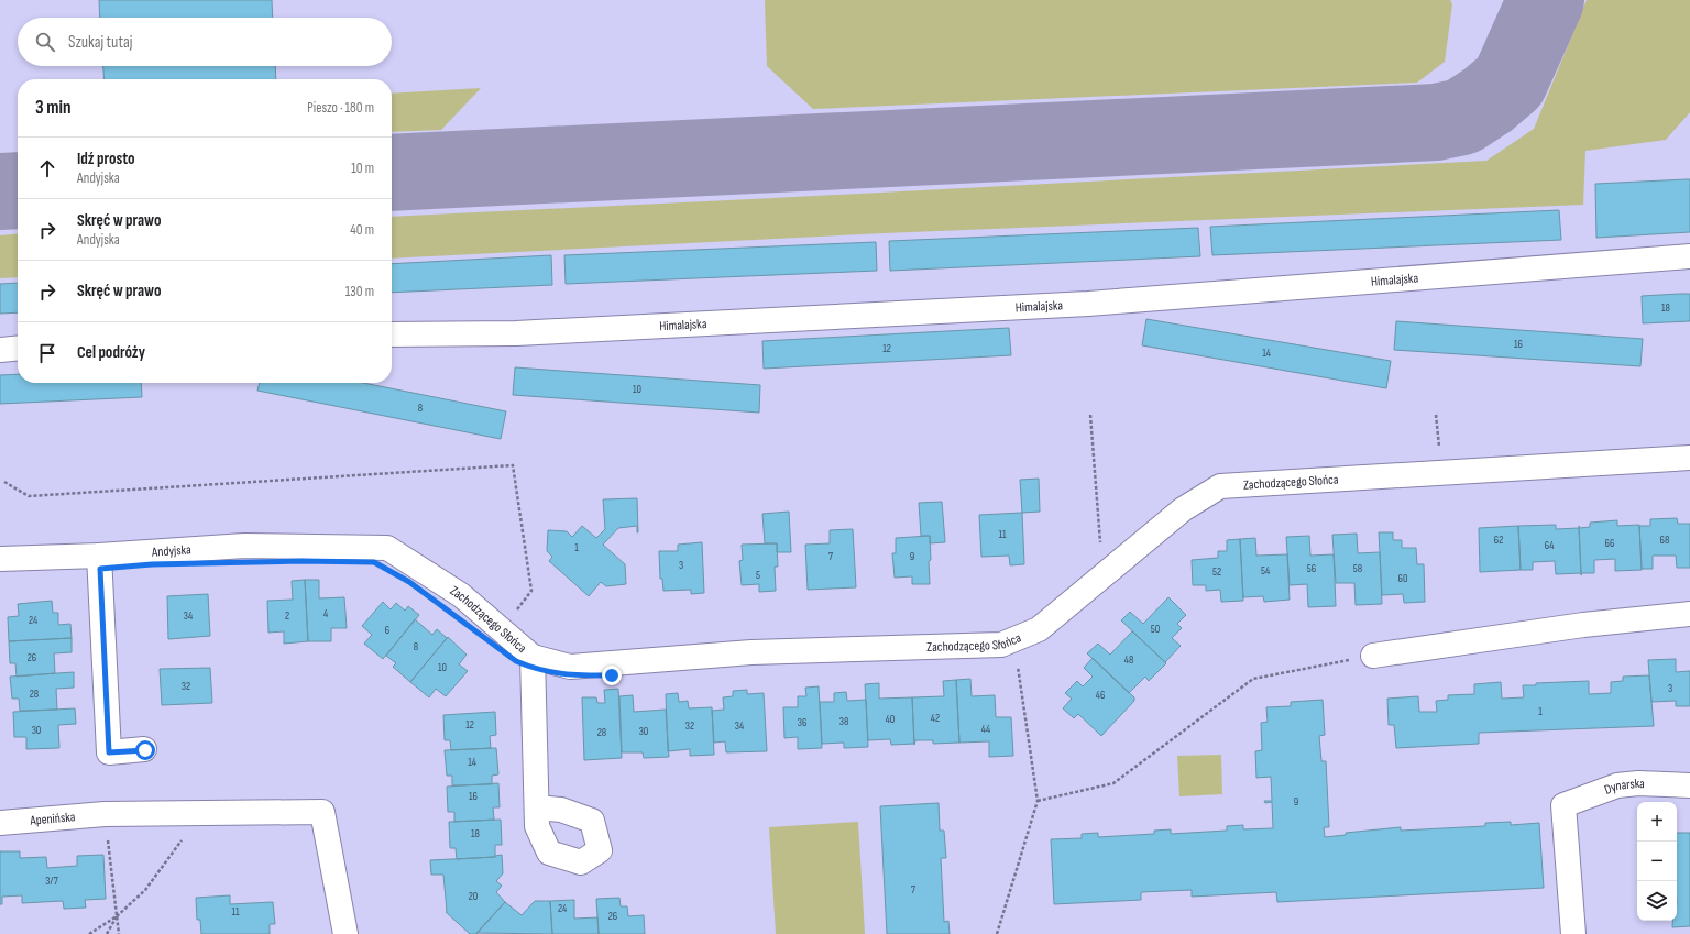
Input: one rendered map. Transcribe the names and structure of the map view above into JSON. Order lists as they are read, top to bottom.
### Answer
{
  "streets": {
    "street": [
      "Himalajska",
      "Zachodzącego Słońca",
      "Andyjska",
      "Dynarska",
      "Apenińska"
    ]
  },
  "crossings": [
    ["Zachodzącego Słońca", "Andyjska"]
  ],
  "house_numbers": [
    "18",
    "16",
    "12",
    "14",
    "10",
    "8",
    "11",
    "62",
    "68",
    "66",
    "64",
    "1",
    "7",
    "9",
    "3",
    "56",
    "58",
    "54",
    "52",
    "5",
    "60",
    "4",
    "34",
    "2",
    "24",
    "50",
    "6",
    "8",
    "26",
    "48",
    "10",
    "32",
    "3",
    "28",
    "46",
    "1",
    "42",
    "40",
    "38",
    "36",
    "12",
    "32",
    "34",
    "44",
    "30",
    "30",
    "28",
    "14",
    "16",
    "9",
    "18",
    "3/7",
    "7",
    "20",
    "24",
    "11",
    "26"
  ],
  "page": {
    "search": "Szukaj tutaj",
    "heading": ["3 min", "Pieszo · 180 m"],
    "list": [
      ["Idź prosto", "Andyjska", "10 m"],
      ["Skręć w prawo", "Andyjska", "40 m"],
      ["Skręć w prawo", "130 m"],
      "Cel podróży"
    ],
    "map_buttons": ["+", "−"]
  }
}
